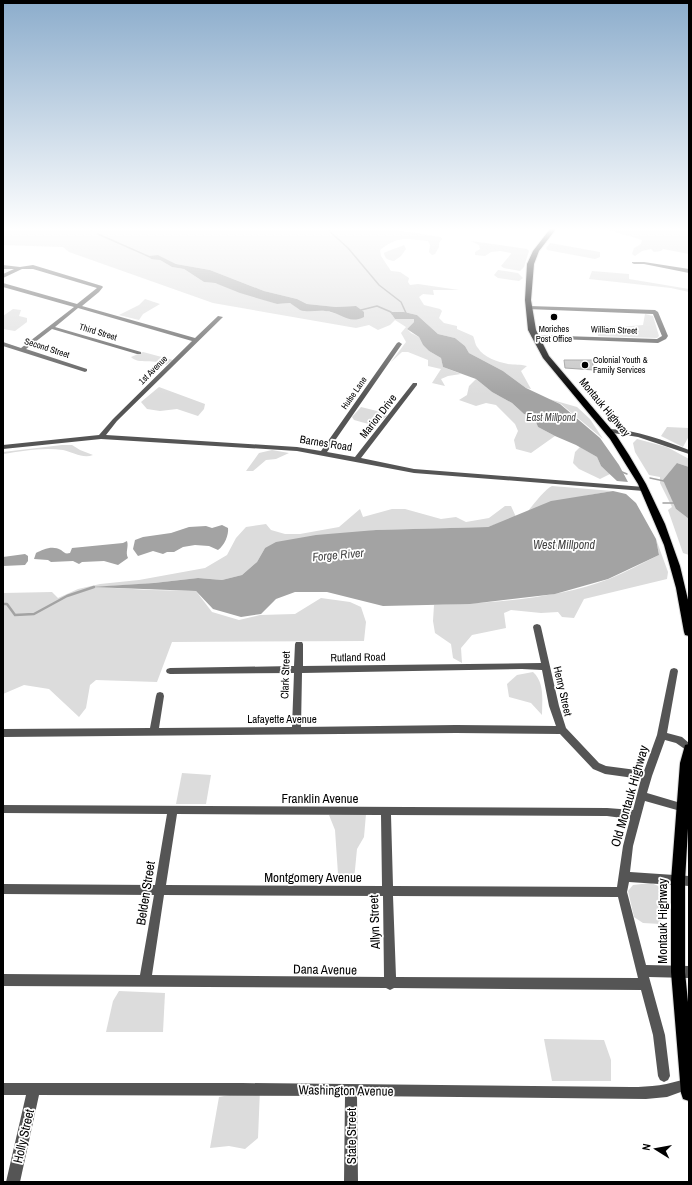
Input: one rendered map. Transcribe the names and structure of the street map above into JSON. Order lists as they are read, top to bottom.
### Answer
{
  "streets": {
    "main road": ["Montauk Highway"],
    "street": [
      "William Street",
      "Third Street",
      "Second Street",
      "1st Avenue",
      "Hulse Lane",
      "Marion Drive",
      "Barnes Road",
      "Rutland Road",
      "Clark Street",
      "Henry Street",
      "Lafayette Avenue",
      "Old Montauk Highway",
      "Franklin Avenue",
      "Montgomery Avenue",
      "Belden Street",
      "Allyn Street",
      "Dana Avenue",
      "Washington Avenue",
      "Holly Street",
      "State Street"
    ]
  },
  "crossings": [
    ["William Street", "Montauk Highway"],
    ["1st Avenue", "Barnes Road"],
    ["Hulse Lane", "Barnes Road"],
    ["Montauk Highway", "Barnes Road"],
    ["Montauk Highway", "Washington Avenue"],
    ["Marion Drive", "Barnes Road"],
    ["Rutland Road", "Clark Street"],
    ["Rutland Road", "Henry Street"],
    ["Clark Street", "Lafayette Avenue"],
    ["Henry Street", "Lafayette Avenue"],
    ["Henry Street", "Old Montauk Highway"],
    ["Old Montauk Highway", "Franklin Avenue"],
    ["Old Montauk Highway", "Montgomery Avenue"],
    ["Old Montauk Highway", "Dana Avenue"],
    ["Franklin Avenue", "Belden Street"],
    ["Franklin Avenue", "Allyn Street"],
    ["Montgomery Avenue", "Belden Street"],
    ["Montgomery Avenue", "Allyn Street"],
    ["Belden Street", "Dana Avenue"],
    ["Allyn Street", "Dana Avenue"],
    ["Washington Avenue", "Holly Street"],
    ["Washington Avenue", "State Street"]
  ],
  "water": ["East Millpond", "West Millpond", "Forge River"],
  "places": ["Moriches Post Office", "Colonial Youth & Family Services"],
  "north": "left"
}
